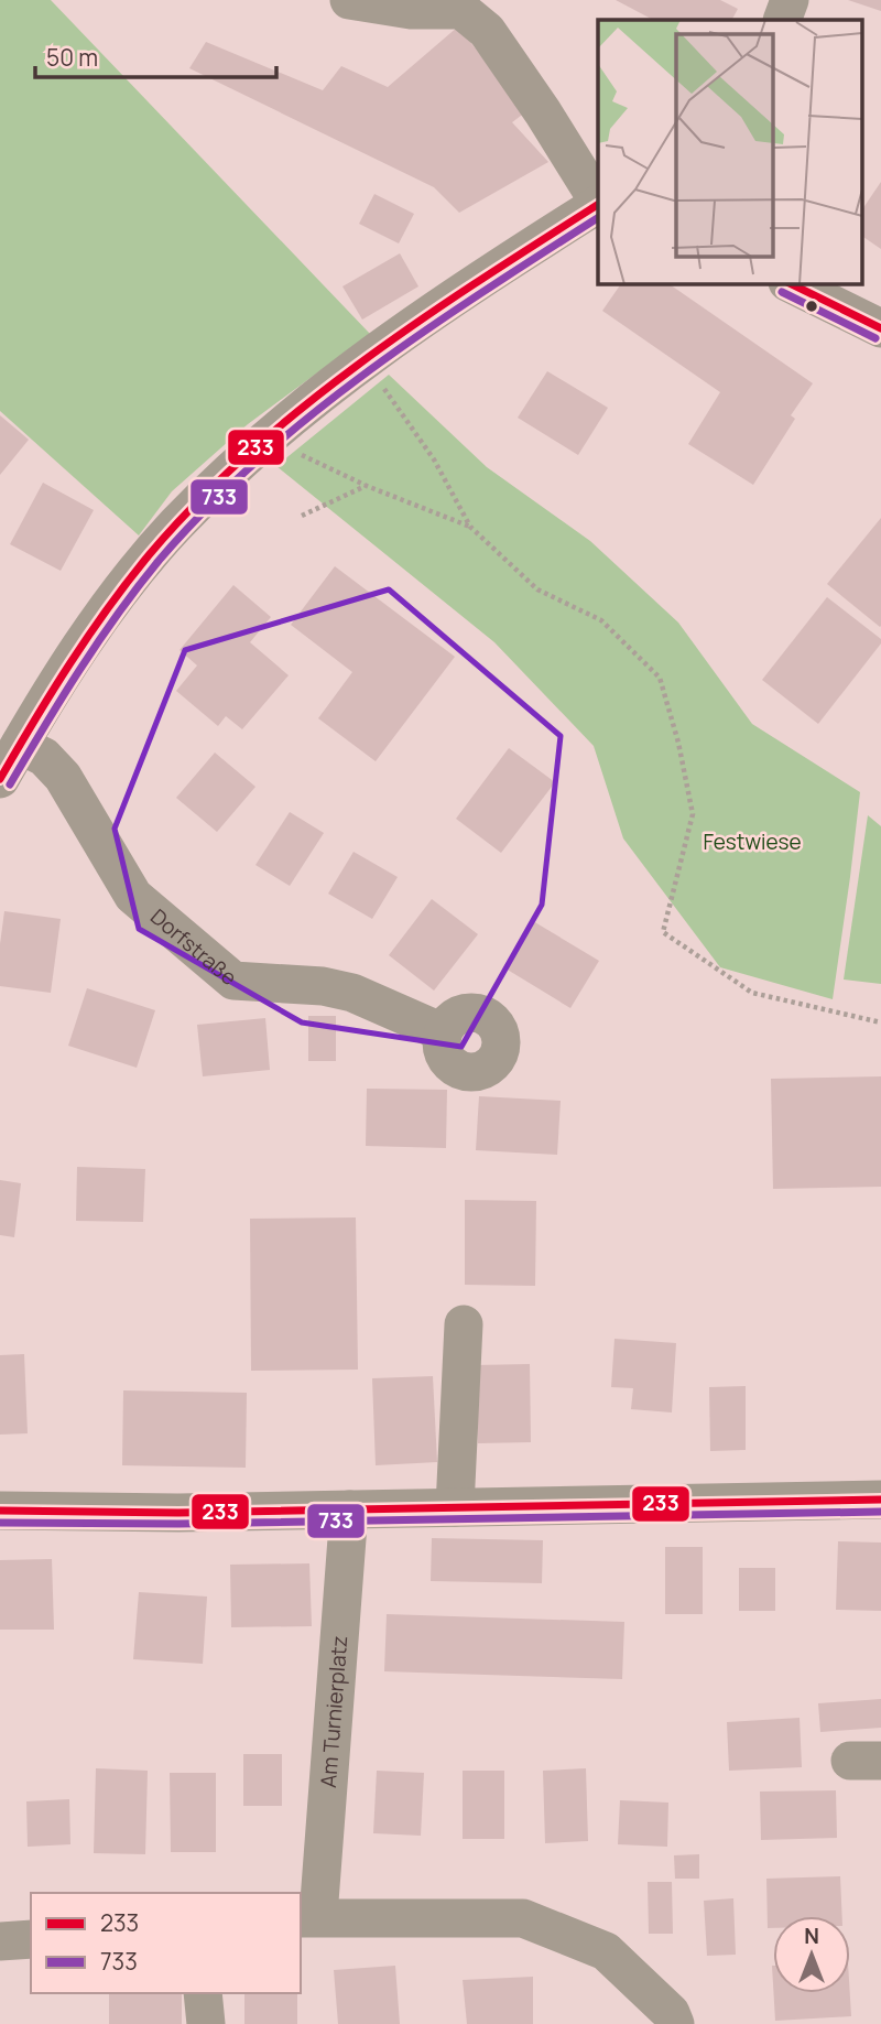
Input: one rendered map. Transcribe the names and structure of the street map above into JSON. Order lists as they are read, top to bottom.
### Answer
{
  "streets": {
    "street": ["Dorfstraße", "Am Turnierplatz"]
  },
  "parks": ["Festwiese"],
  "lines": ["transit line 233", "transit line 733"],
  "legend": ["233", "733"],
  "scale_bar": "50 m",
  "north": "top"
}
